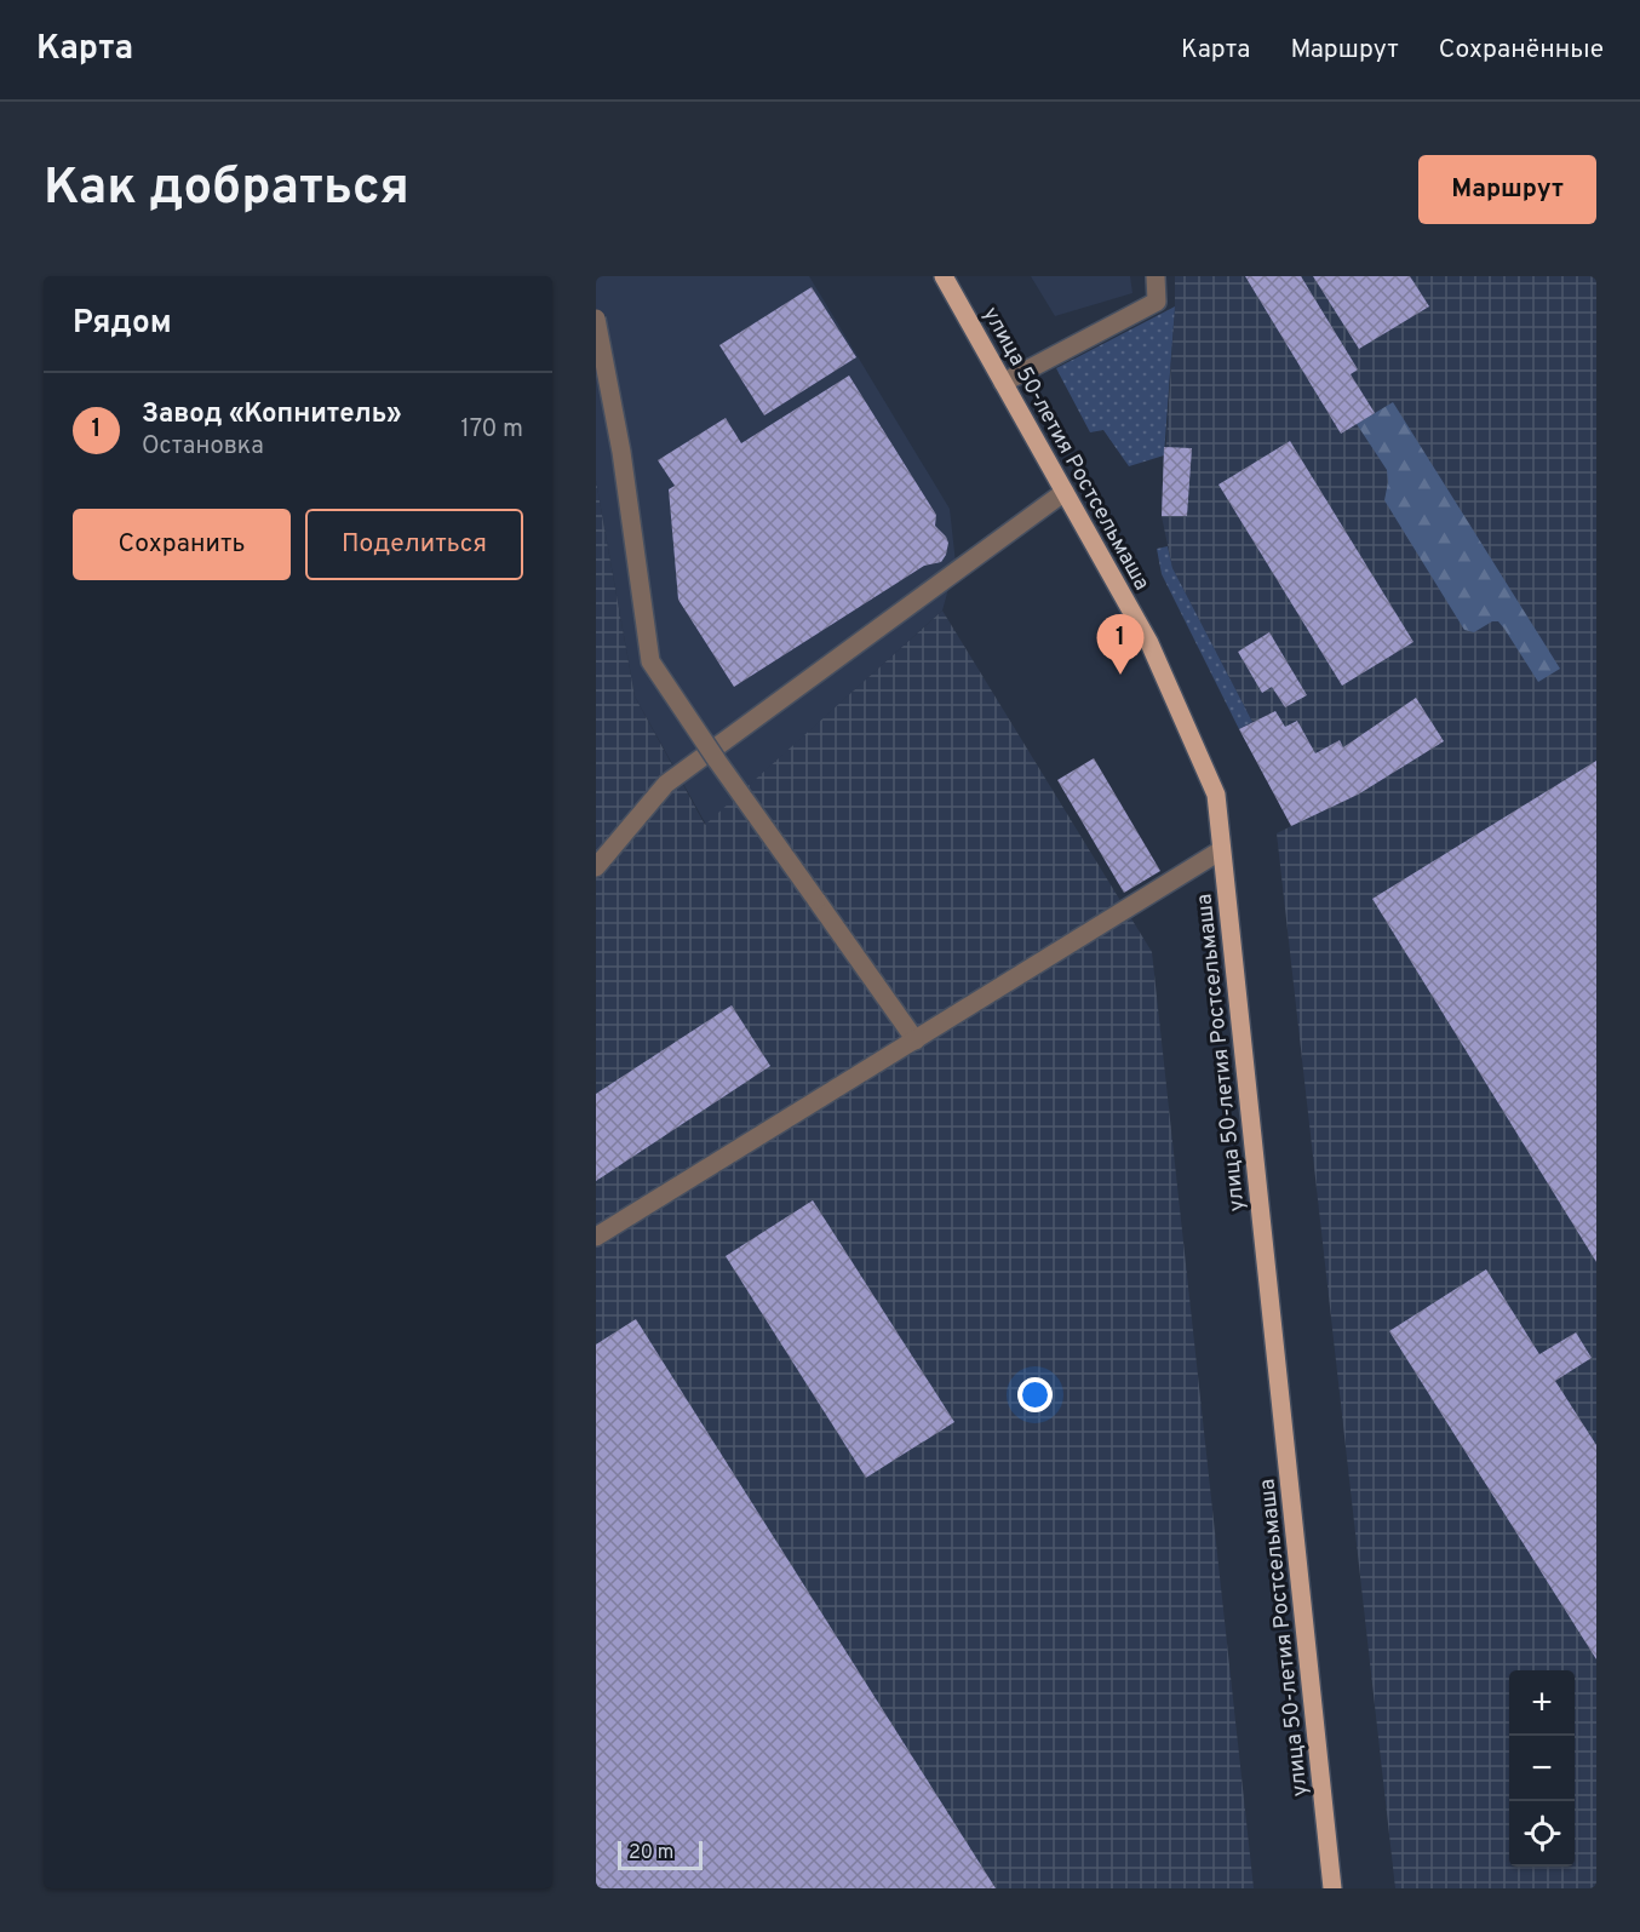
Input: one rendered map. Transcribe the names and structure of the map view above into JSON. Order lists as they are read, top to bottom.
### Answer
{
  "streets": {
    "main road": ["улица 50-летия Ростсельмаша"]
  },
  "scale_bar": "20 m",
  "page": {
    "header": "Карта",
    "nav": ["Карта", "Маршрут", "Сохранённые"],
    "buttons": [
      "Маршрут",
      ["Сохранить", "Поделиться"]
    ],
    "title": "Как добраться",
    "heading": "Рядом",
    "list": [
      {
        "mark": "1",
        "name": "Завод «Копнитель»",
        "note": "Остановка",
        "value": "170 m"
      }
    ],
    "pins": "1",
    "map_buttons": ["+", "−"],
    "scale": "20 m"
  }
}
